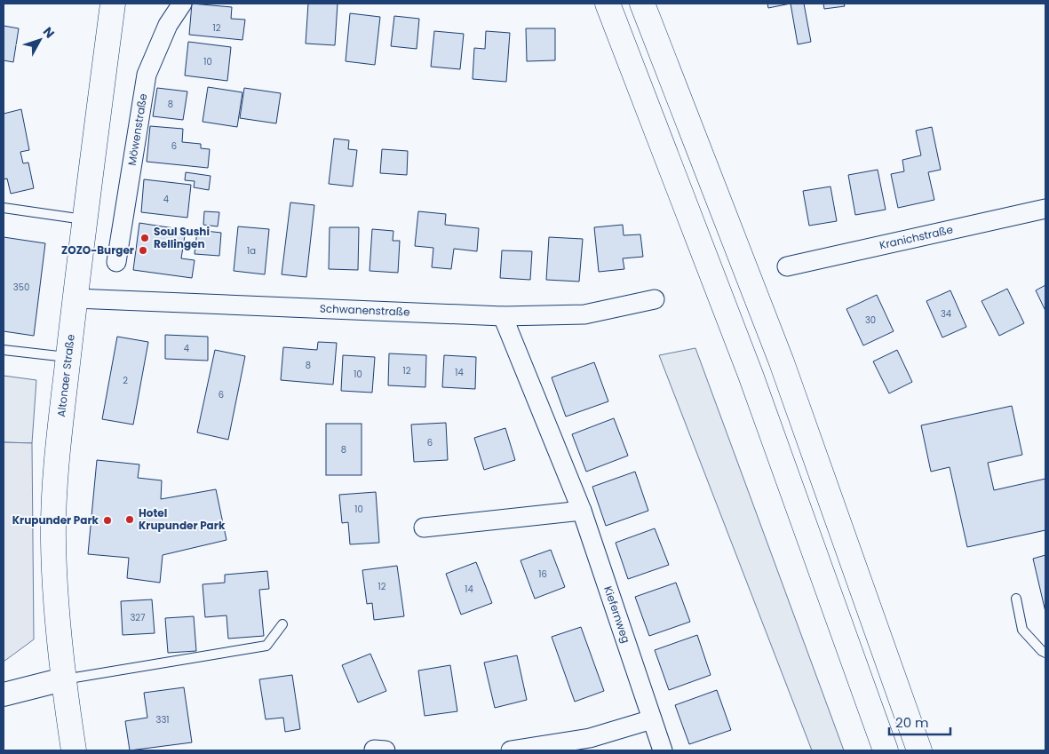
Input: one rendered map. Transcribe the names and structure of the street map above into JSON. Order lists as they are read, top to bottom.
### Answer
{
  "streets": {
    "main road": ["Altonaer Straße"],
    "street": [
      "Möwenstraße",
      "Kranichstraße",
      "Schwanenstraße",
      "Kiefernweg"
    ]
  },
  "crossings": [
    ["Schwanenstraße", "Altonaer Straße"],
    ["Schwanenstraße", "Kiefernweg"]
  ],
  "places": [
    "Soul Sushi Rellingen",
    "ZOZO-Burger",
    "Hotel Krupunder Park",
    "Krupunder Park"
  ],
  "house_numbers": [
    "12",
    "10",
    "8",
    "6",
    "4",
    "1a",
    "350",
    "34",
    "30",
    "4",
    "8",
    "12",
    "14",
    "10",
    "2",
    "6",
    "6",
    "8",
    "10",
    "16",
    "12",
    "14",
    "327",
    "331"
  ],
  "scale_bar": "20 m",
  "north": "top right"
}
